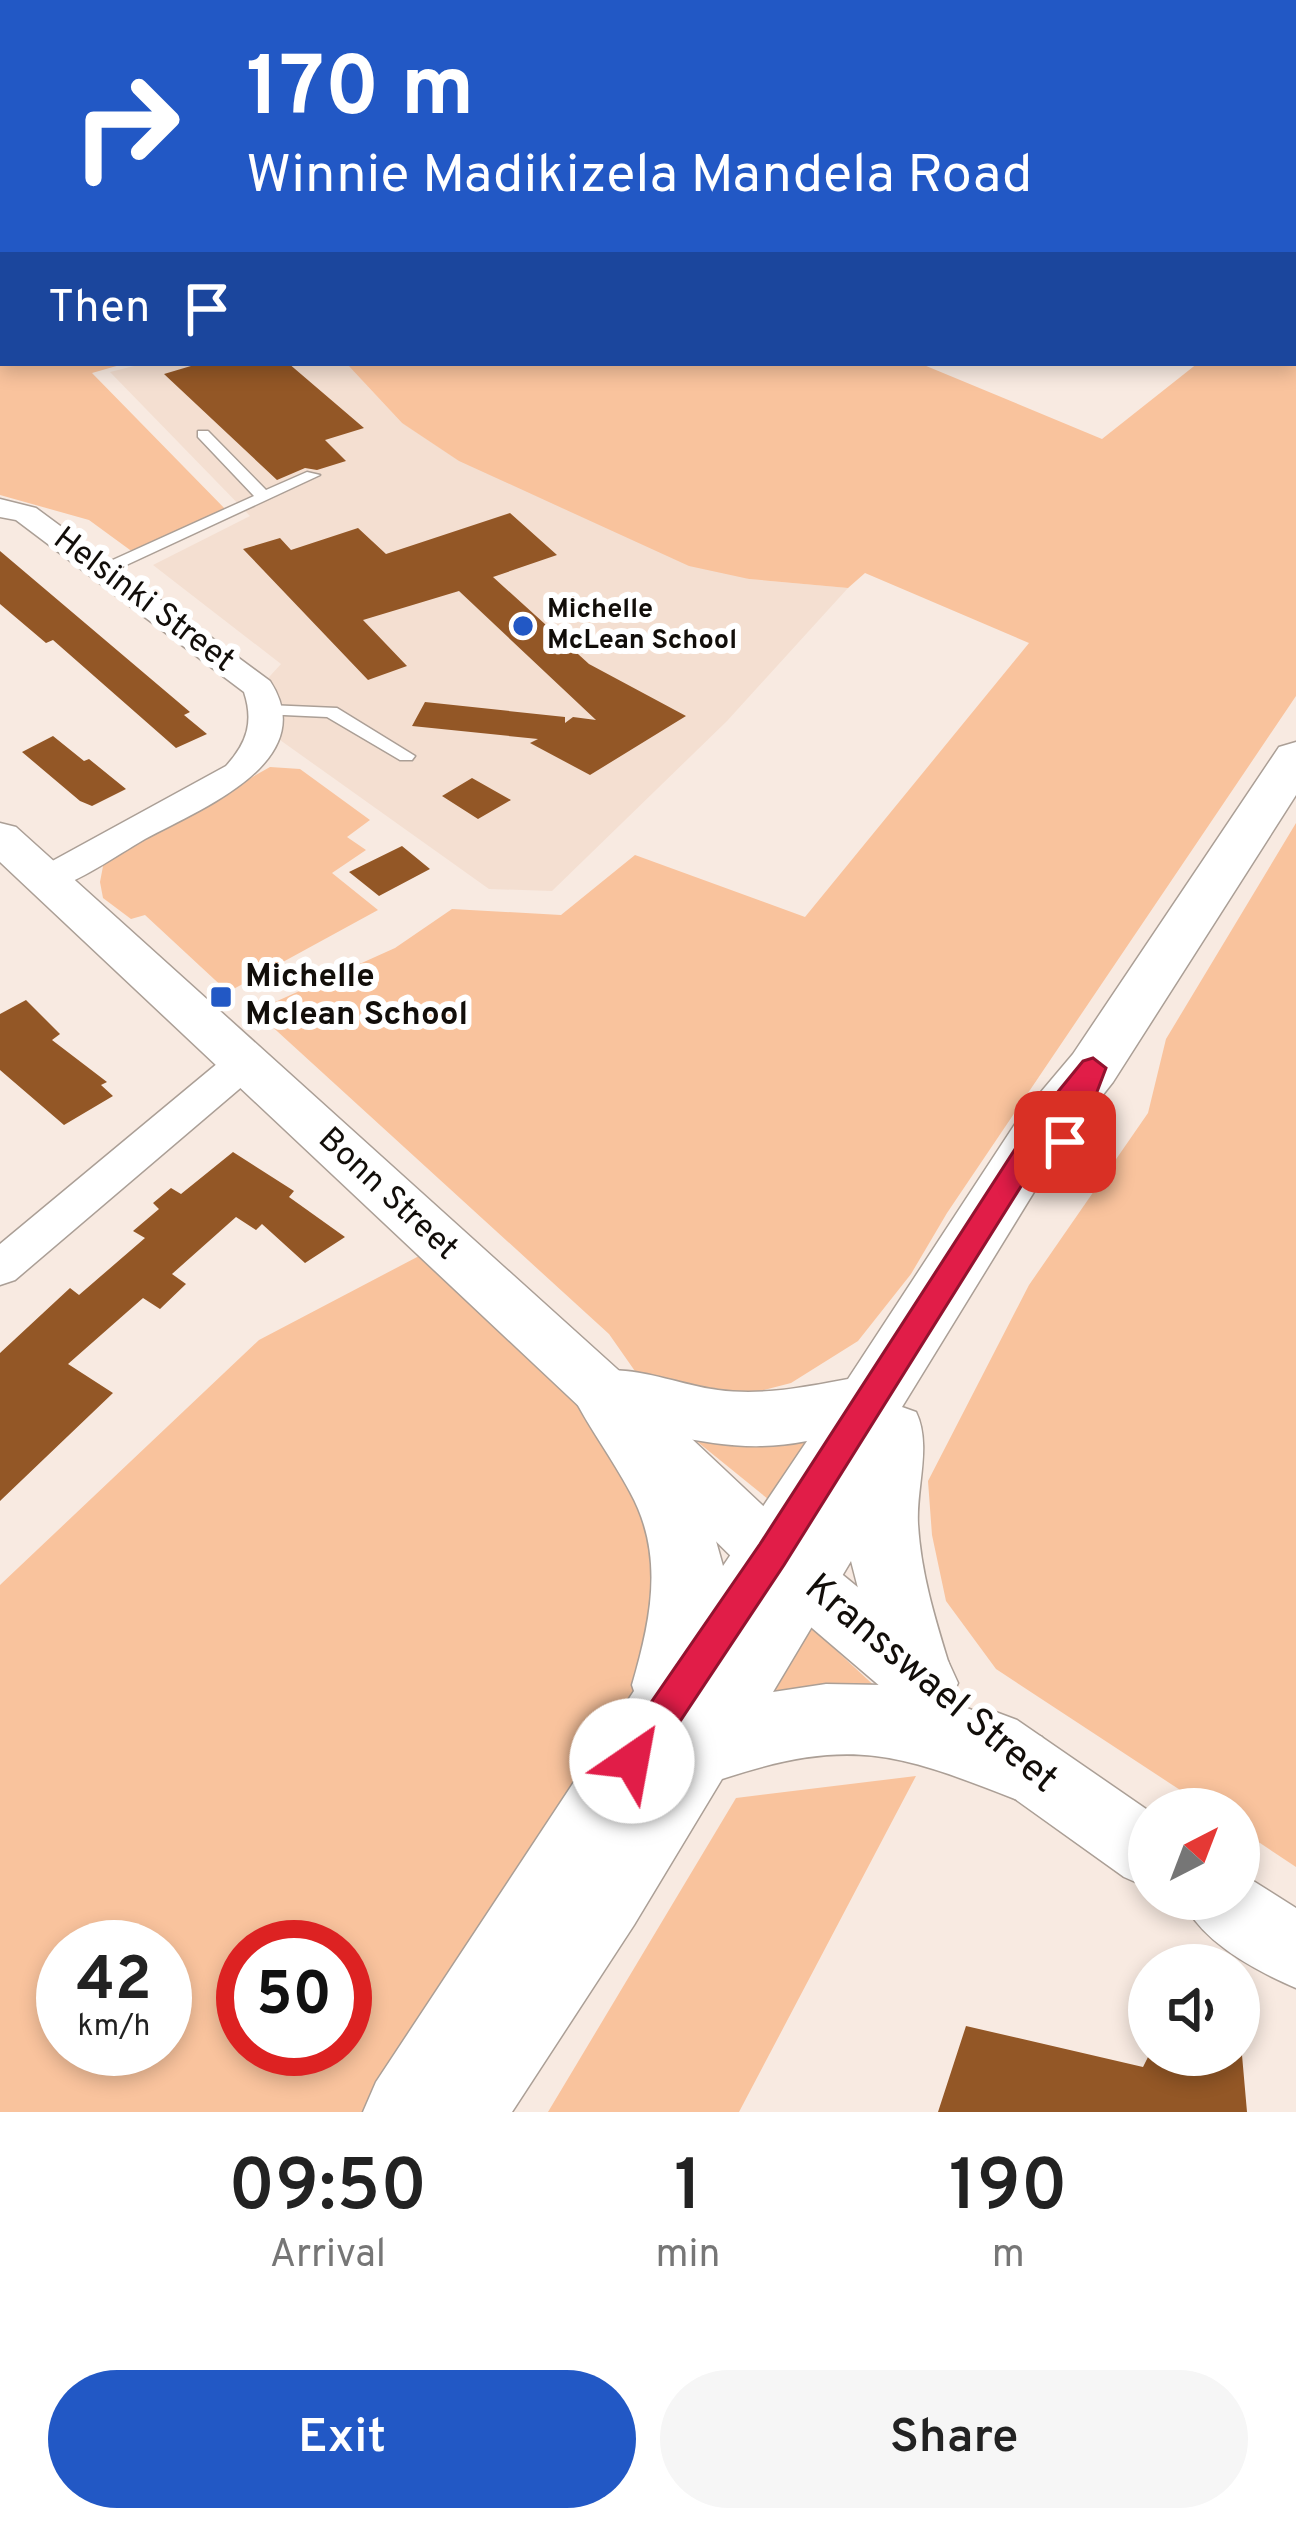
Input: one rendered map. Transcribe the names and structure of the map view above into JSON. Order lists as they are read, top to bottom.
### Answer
{
  "streets": {
    "street": ["Helsinki Street", "Bonn Street", "Kransswael Street"]
  },
  "crossings": [
    ["Bonn Street", "Kransswael Street"]
  ],
  "places": {
    "other": ["Michelle McLean School"],
    "transit": ["Michelle Mclean School"]
  },
  "north": "top right",
  "page": {
    "turn": ["170 m", "Winnie Madikizela Mandela Road"],
    "then": "Then",
    "speed": "42 km/h",
    "limit": "50",
    "eta": [
      "09:50",
      "Arrival",
      "1",
      "min",
      "190",
      "m"
    ],
    "buttons": ["Exit", "Share"]
  }
}
